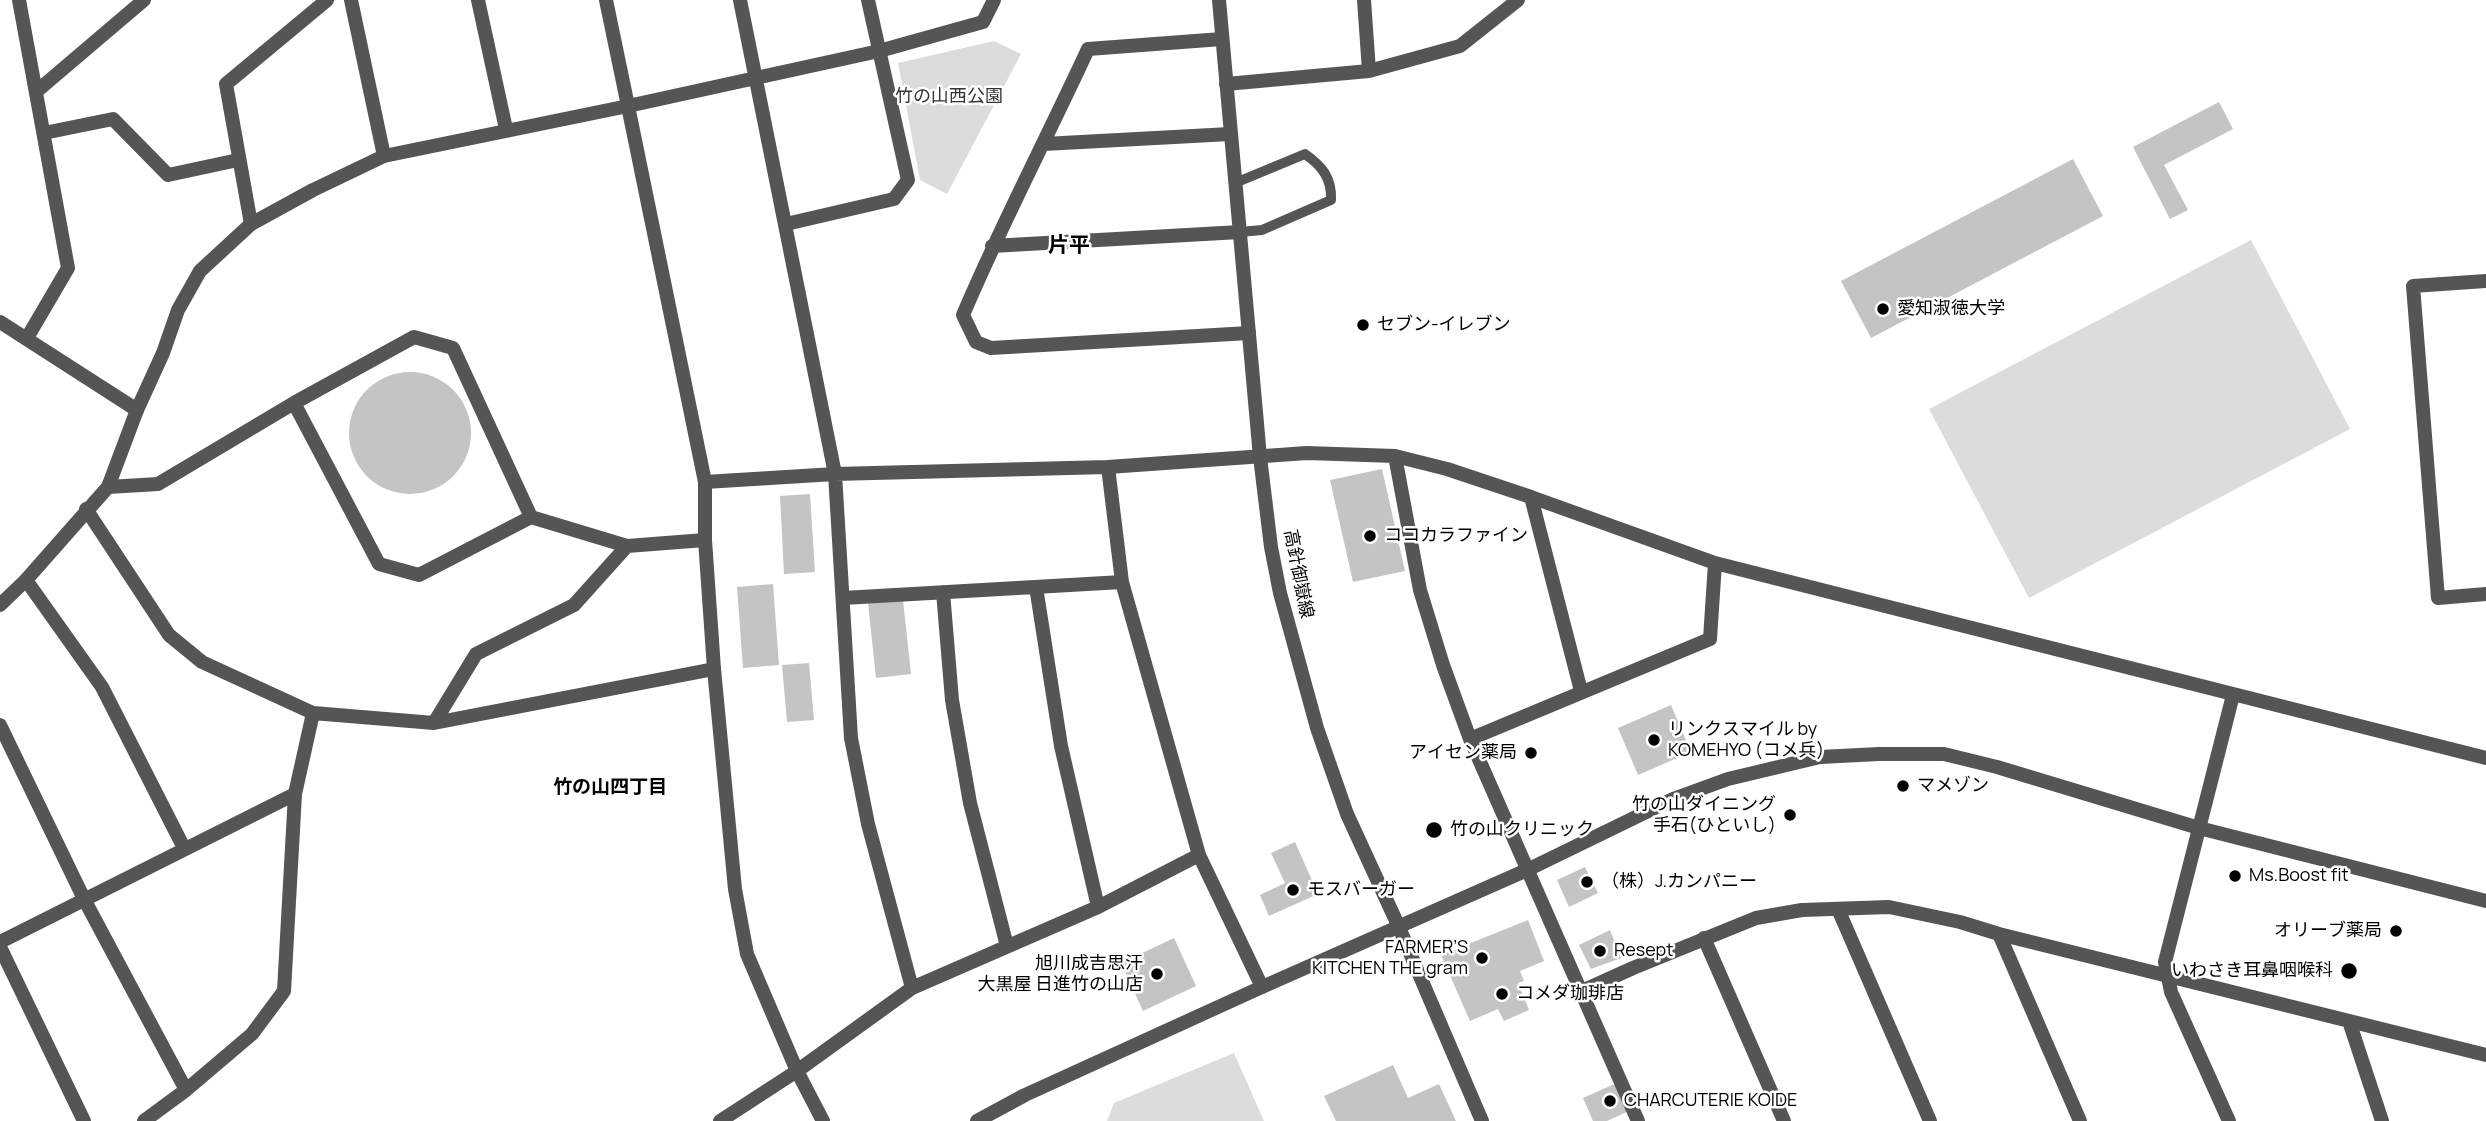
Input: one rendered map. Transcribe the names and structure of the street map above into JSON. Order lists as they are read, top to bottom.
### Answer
{
  "streets": {
    "street": ["高針御嶽線"]
  },
  "districts": ["片平", "竹の山四丁目"],
  "parks": ["竹の山西公園"],
  "places": [
    "愛知淑徳大学",
    "セブン-イレブン",
    "ココカラファイン",
    "リンクスマイル by KOMEHYO (コメ兵)",
    "アイセン薬局",
    "マメゾン",
    "竹の山ダイニング 手石(ひといし)",
    "竹の山クリニック",
    "Ms.Boost fit",
    "（株）J.カンパニー",
    "モスバーガー",
    "オリーブ薬局",
    "Resept",
    "FARMER’S KITCHEN THE gram",
    "いわさき耳鼻咽喉科",
    "旭川成吉思汗 大黒屋 日進竹の山店",
    "コメダ珈琲店",
    "CHARCUTERIE KOIDE"
  ]
}
